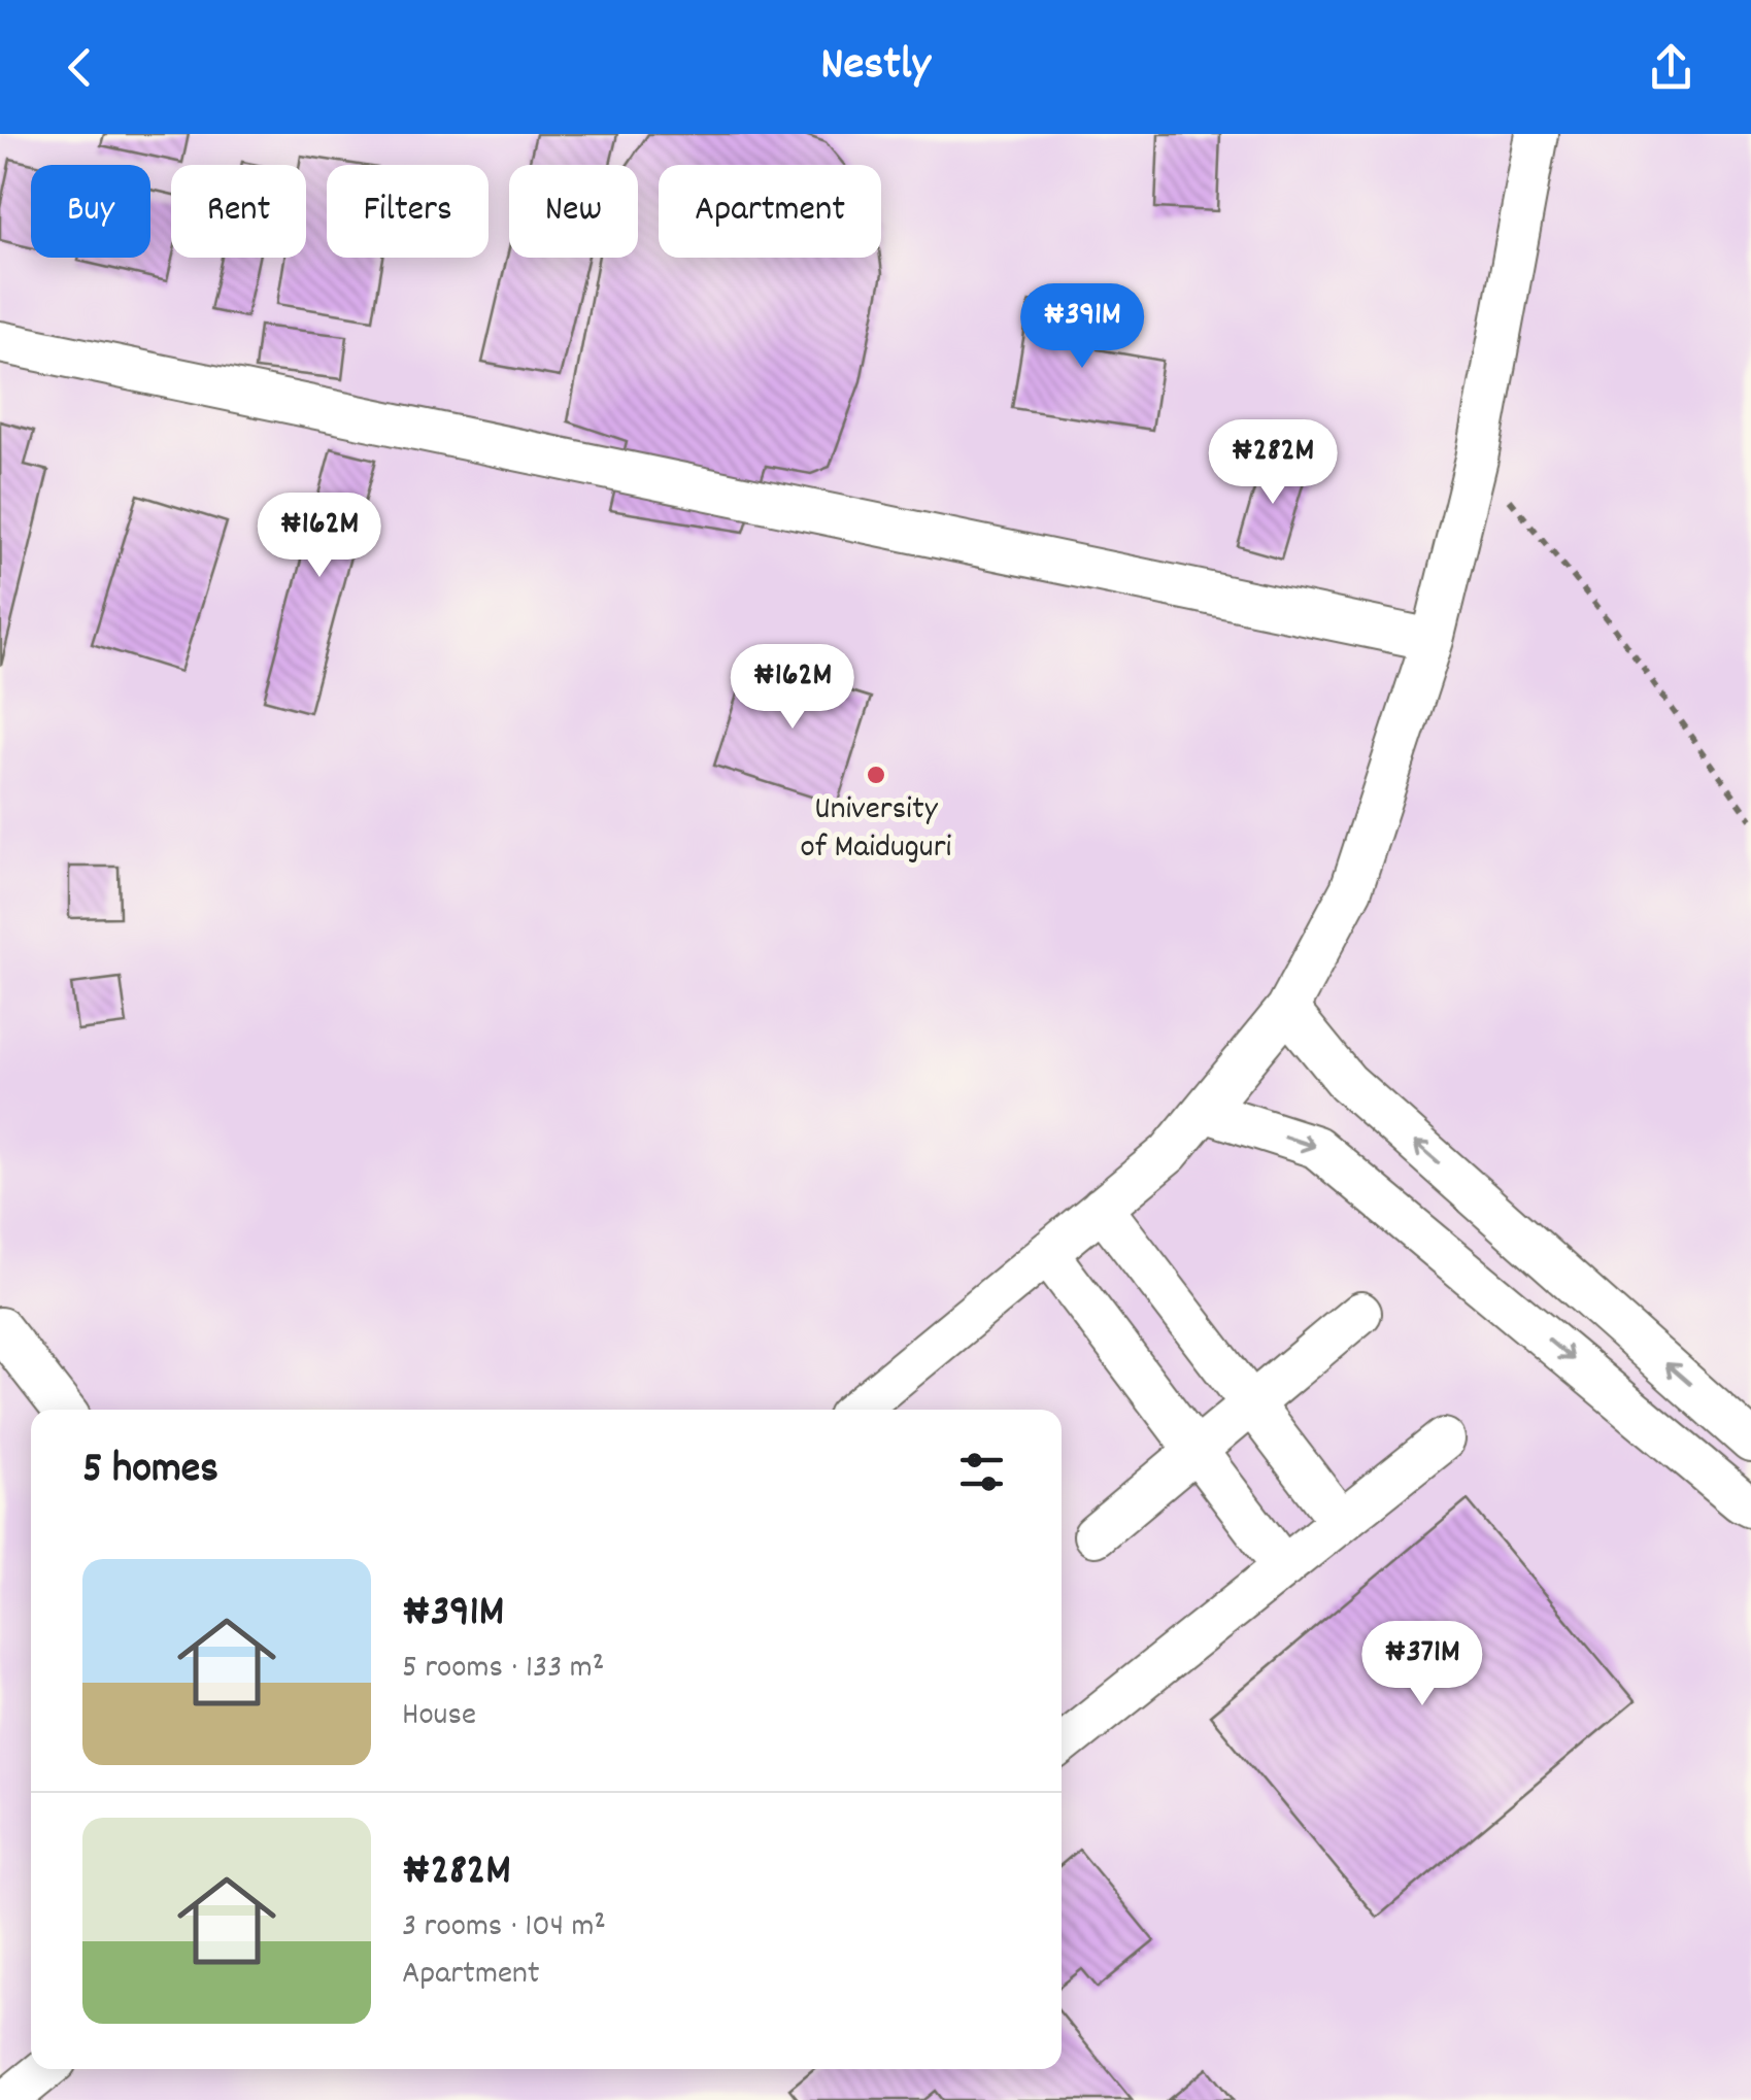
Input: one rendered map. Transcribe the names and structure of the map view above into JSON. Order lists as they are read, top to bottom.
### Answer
{
  "places": ["University of Maiduguri"],
  "page": {
    "header": "Nestly",
    "chip": [
      "Buy",
      "Rent",
      "Filters",
      "New",
      "Apartment"
    ],
    "price": [
      "₦391M",
      "₦282M",
      "₦162M",
      "₦162M",
      "₦371M"
    ],
    "heading": "5 homes",
    "list": [
      {
        "name": "₦391M",
        "note": "5 rooms · 133 m² · House"
      },
      {
        "name": "₦282M",
        "note": "3 rooms · 104 m² · Apartment"
      }
    ]
  }
}
